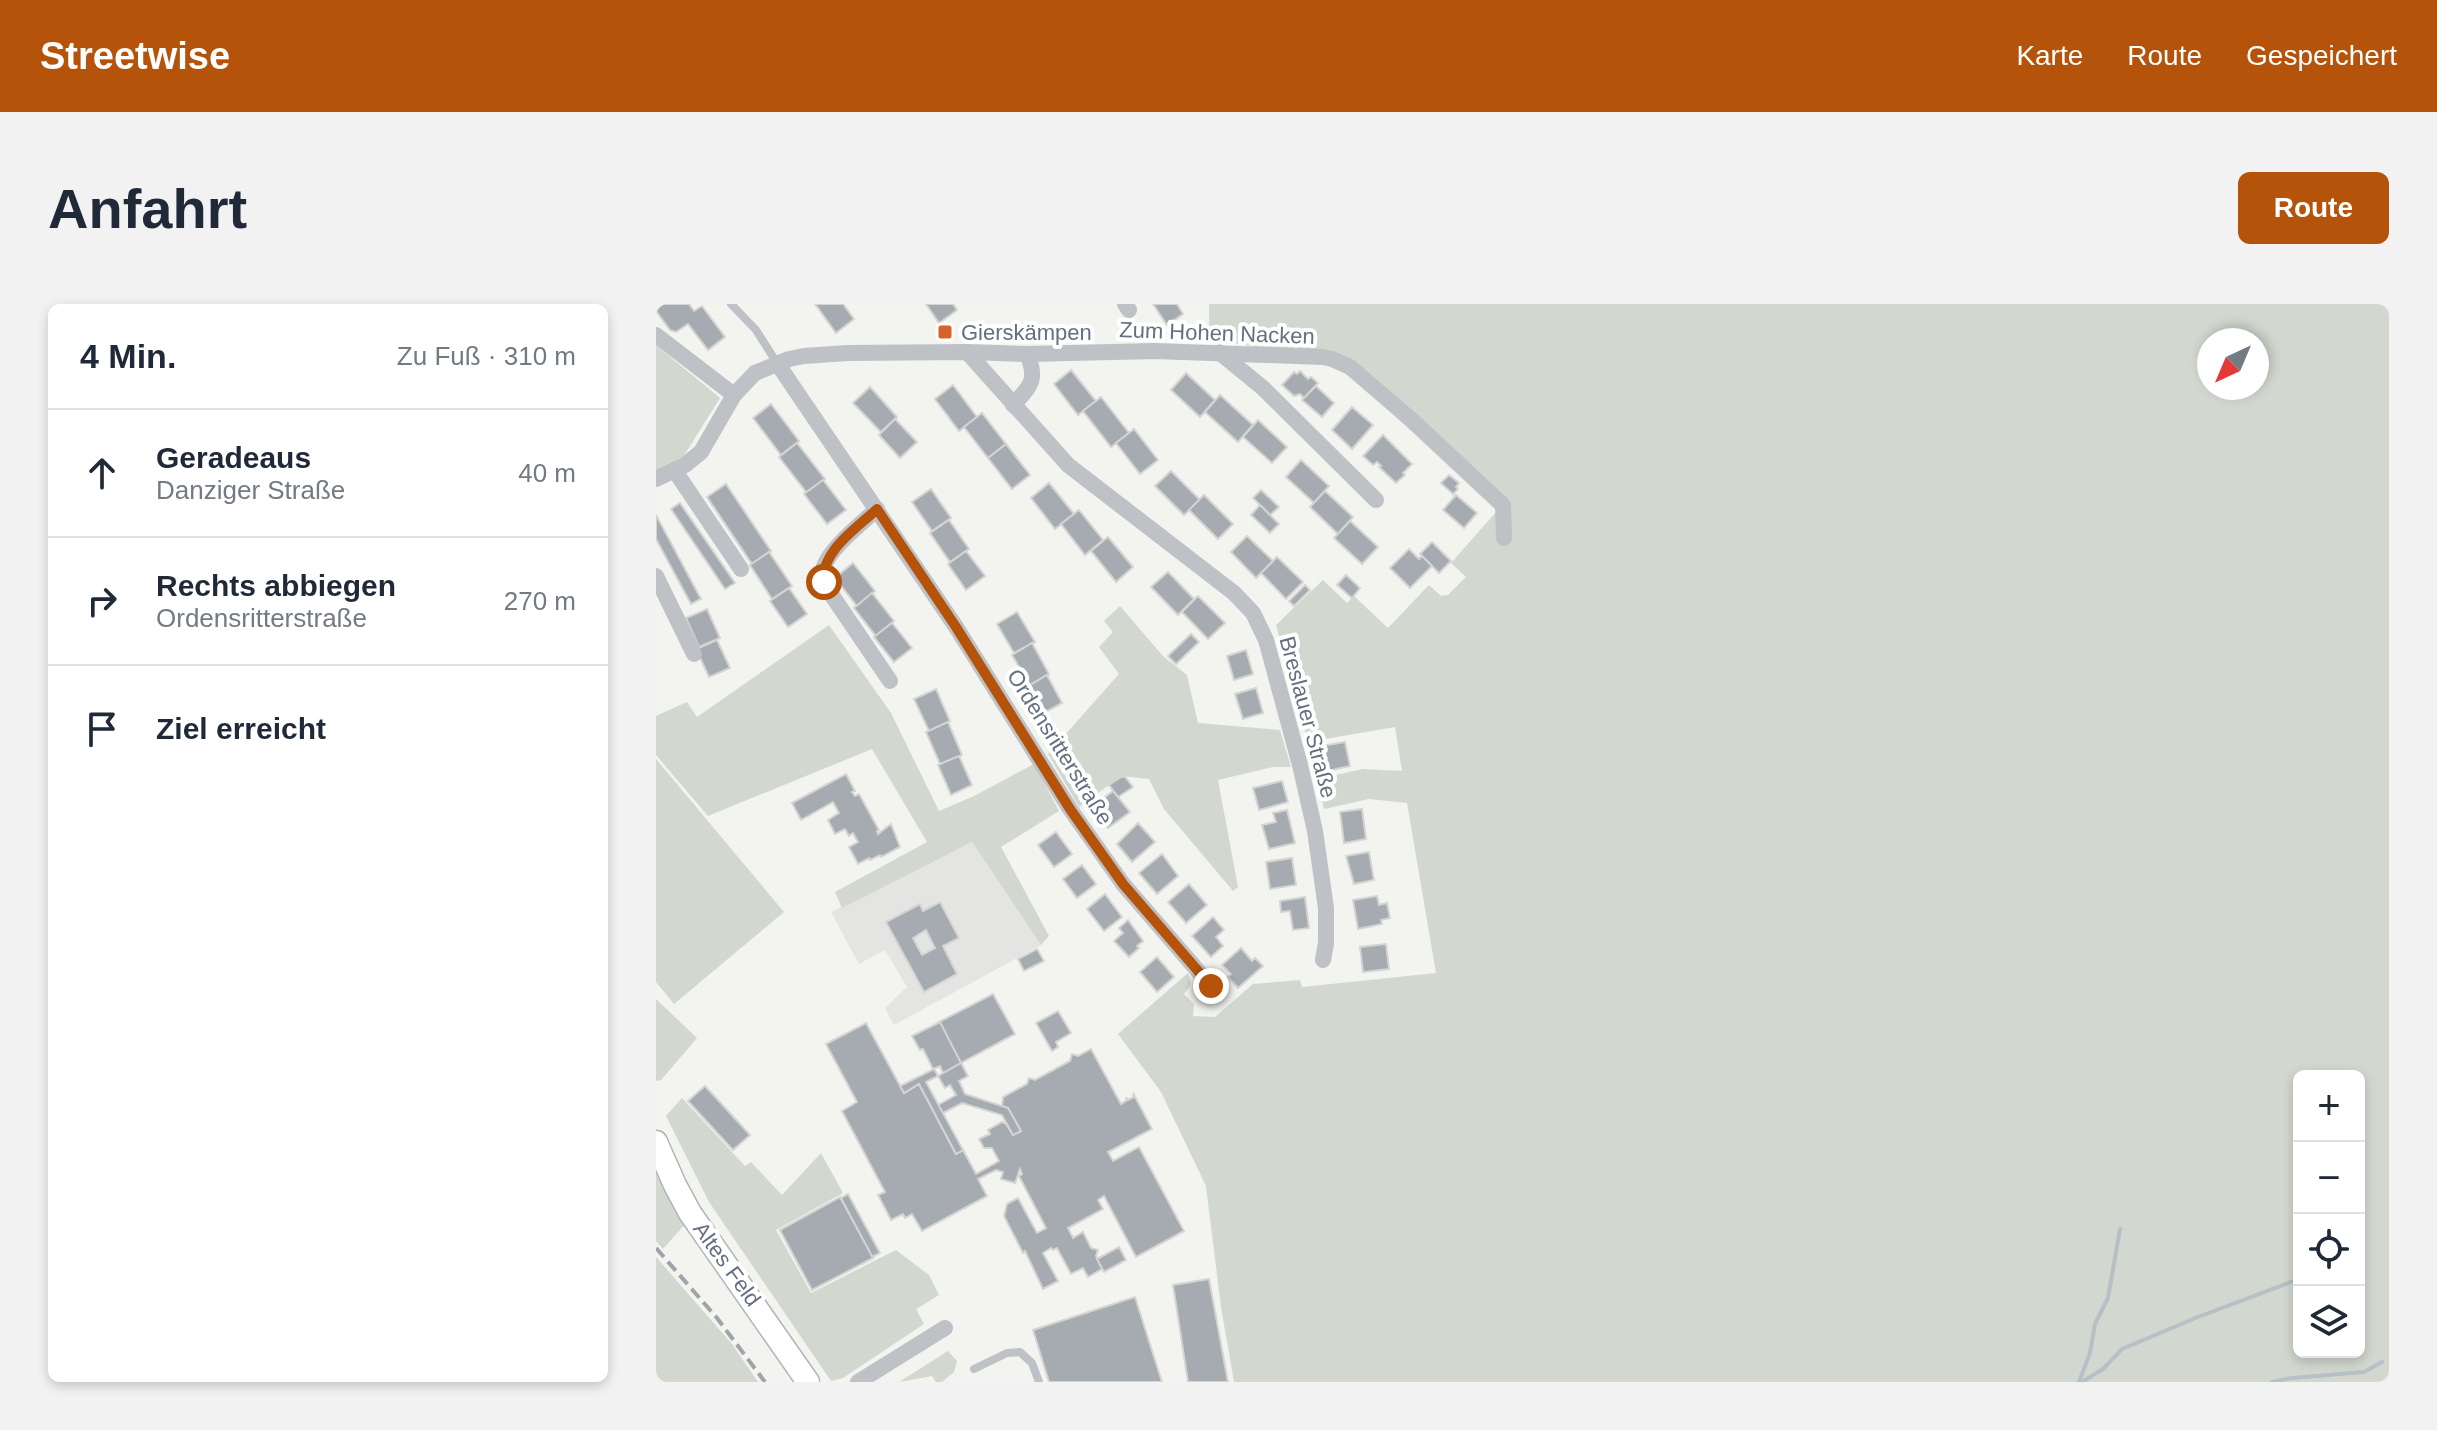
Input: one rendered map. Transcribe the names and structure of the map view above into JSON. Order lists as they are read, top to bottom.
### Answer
{
  "streets": {
    "main road": ["Altes Feld"],
    "street": ["Zum Hohen Nacken", "Breslauer Straße", "Ordensritterstraße"]
  },
  "crossings": [
    ["Zum Hohen Nacken", "Breslauer Straße"],
    ["Zum Hohen Nacken", "Ordensritterstraße"]
  ],
  "places": {
    "transit": ["Gierskämpen"]
  },
  "north": "bottom left",
  "page": {
    "header": "Streetwise",
    "nav": ["Karte", "Route", "Gespeichert"],
    "buttons": "Route",
    "title": "Anfahrt",
    "heading": ["4 Min.", "Zu Fuß · 310 m"],
    "list": [
      ["Geradeaus", "Danziger Straße", "40 m"],
      ["Rechts abbiegen", "Ordensritterstraße", "270 m"],
      "Ziel erreicht"
    ],
    "map_buttons": ["+", "−"]
  }
}
